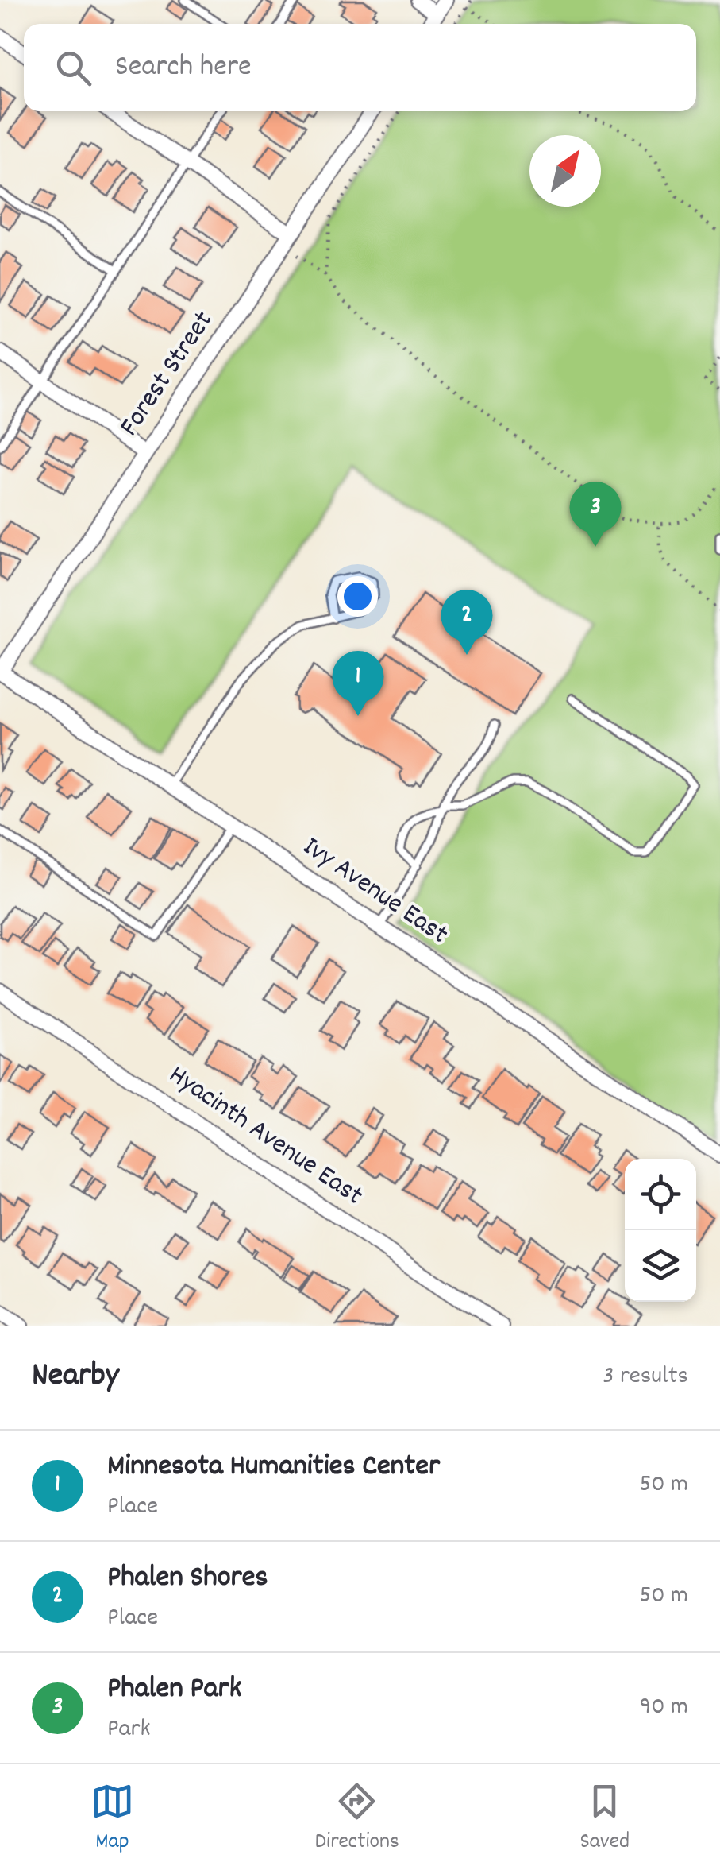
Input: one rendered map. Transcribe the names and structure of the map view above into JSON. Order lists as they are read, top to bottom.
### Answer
{
  "streets": {
    "street": ["Forest Street", "Ivy Avenue East", "Hyacinth Avenue East"]
  },
  "crossings": [
    ["Forest Street", "Ivy Avenue East"]
  ],
  "north": "top right",
  "page": {
    "search": "Search here",
    "pins": ["3", "2", "1"],
    "heading": ["Nearby", "3 results"],
    "list": [
      {
        "mark": "1",
        "name": "Minnesota Humanities Center",
        "note": "Place",
        "value": "50 m"
      },
      {
        "mark": "2",
        "name": "Phalen Shores",
        "note": "Place",
        "value": "50 m"
      },
      {
        "mark": "3",
        "name": "Phalen Park",
        "note": "Park",
        "value": "90 m"
      }
    ],
    "nav": ["Map", "Directions", "Saved"]
  }
}
